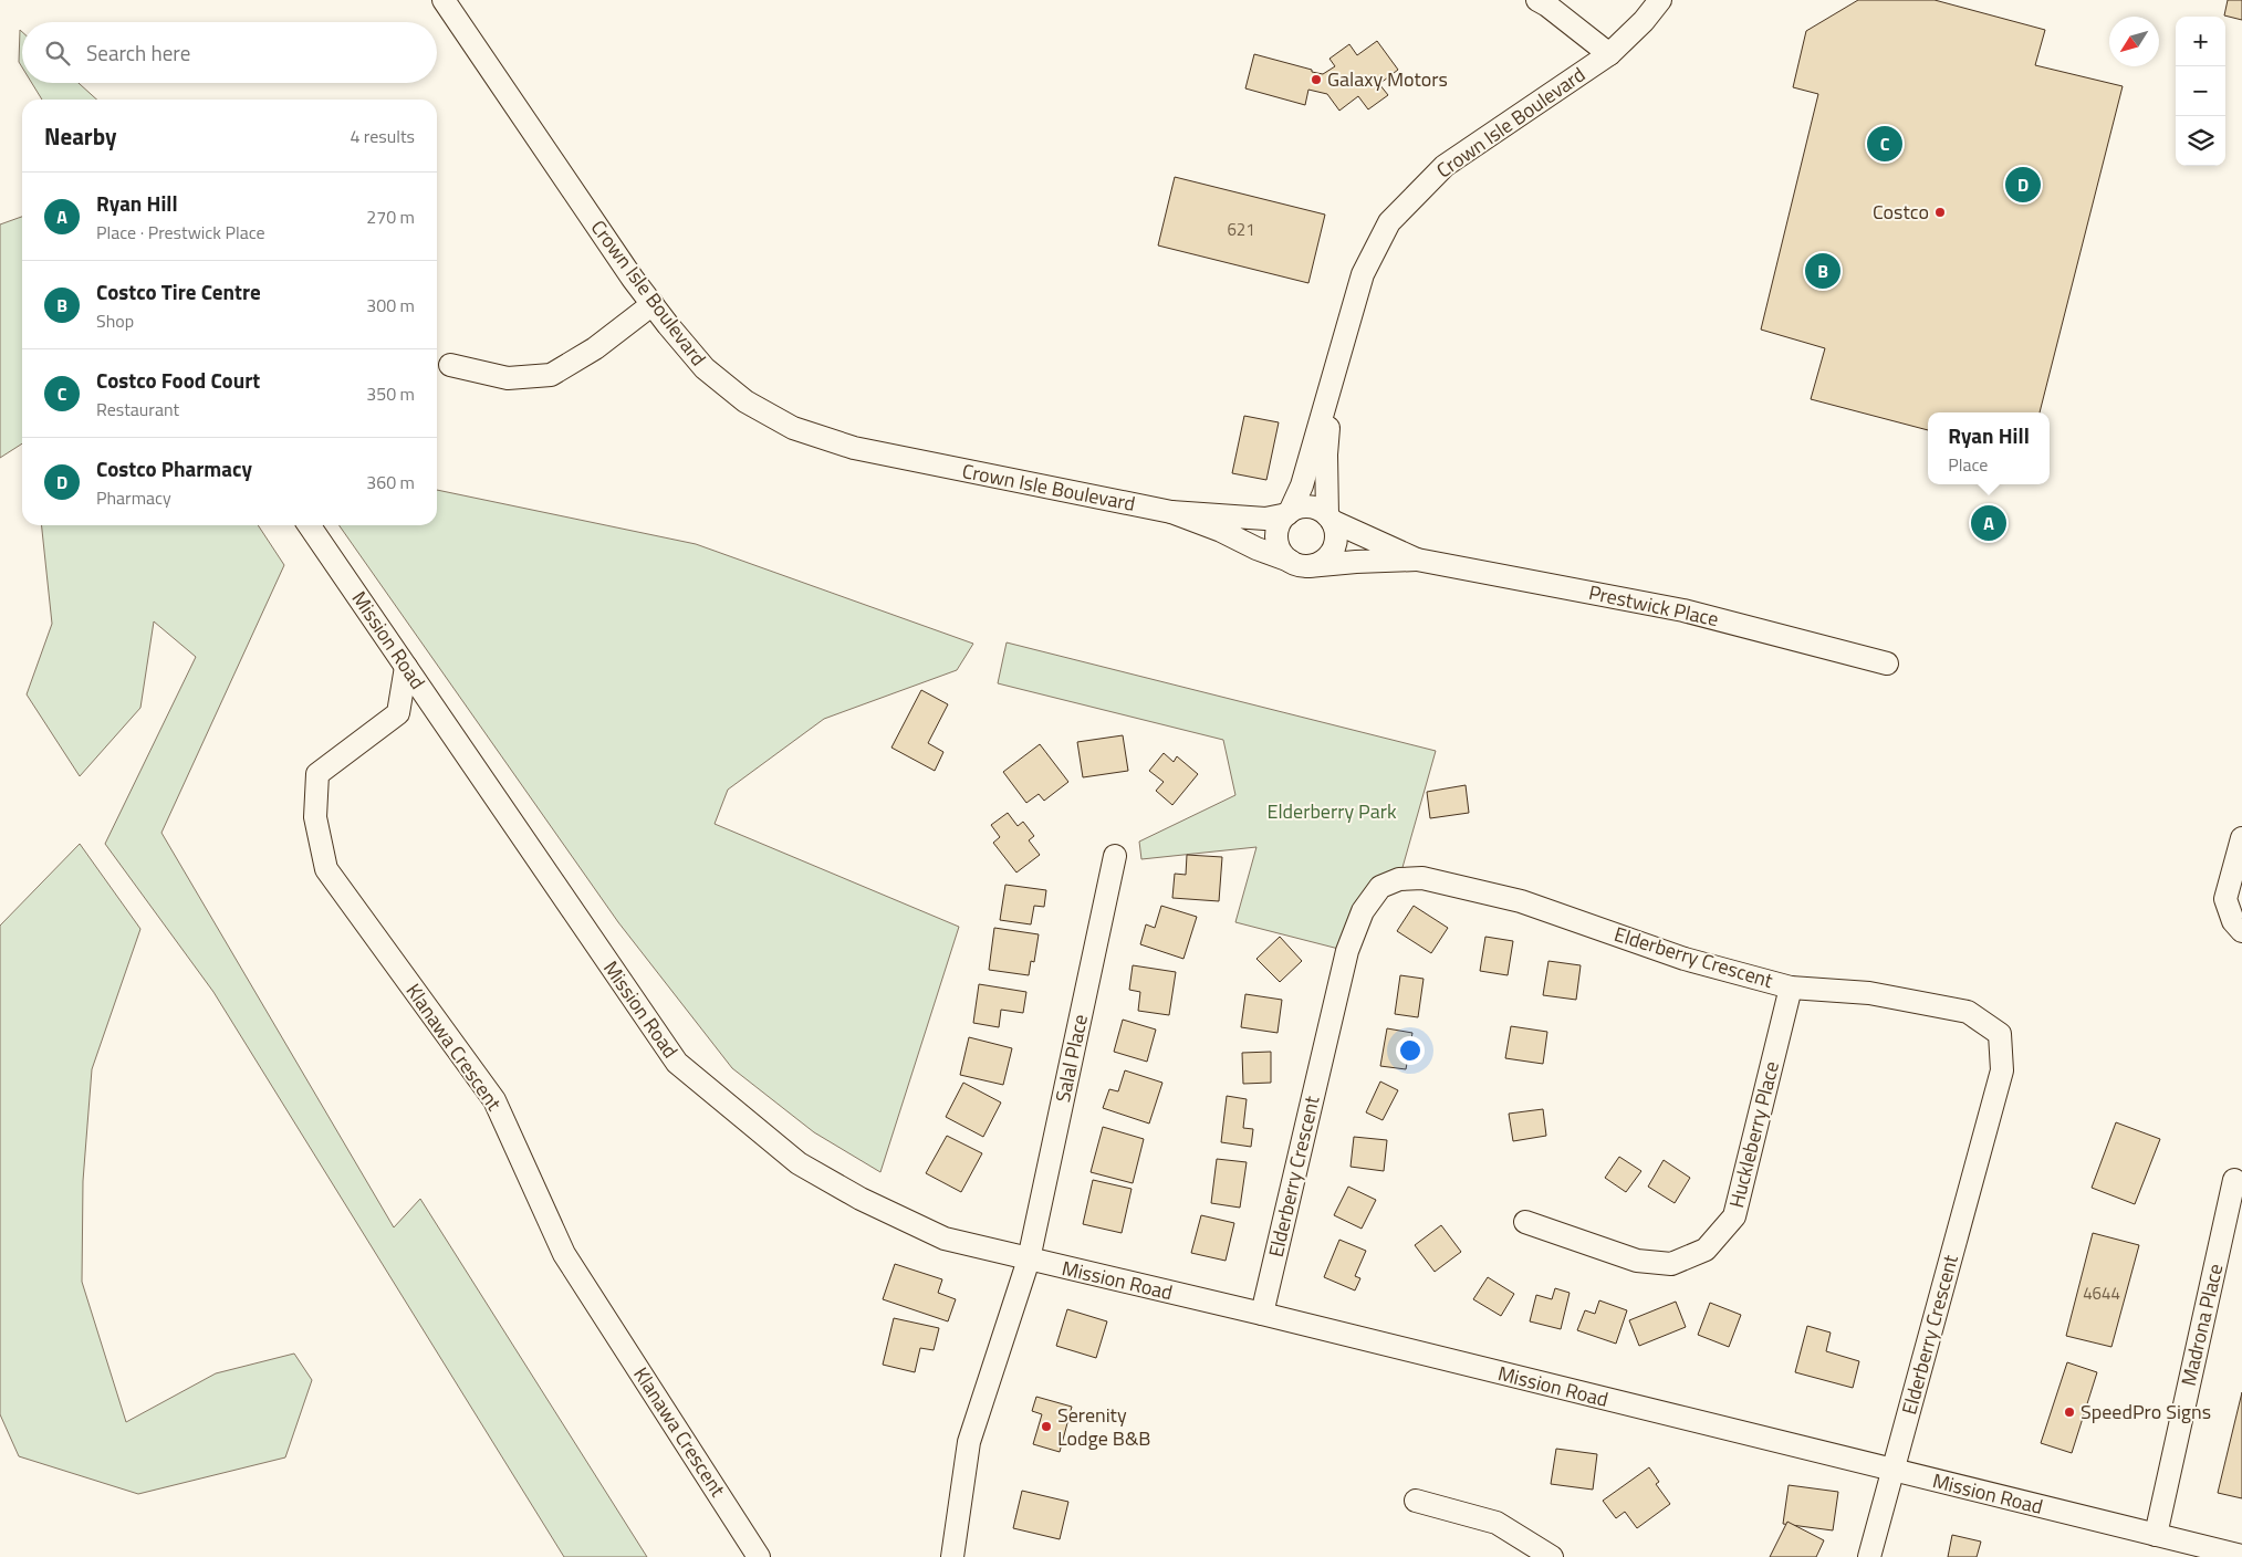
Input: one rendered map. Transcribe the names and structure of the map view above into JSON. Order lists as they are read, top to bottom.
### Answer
{
  "streets": {
    "street": [
      "Crown Isle Boulevard",
      "Prestwick Place",
      "Mission Road",
      "Elderberry Crescent",
      "Klanawa Crescent",
      "Salal Place",
      "Huckleberry Place",
      "Madrona Place"
    ]
  },
  "crossings": [
    ["Crown Isle Boulevard", "Prestwick Place"],
    ["Mission Road", "Elderberry Crescent"],
    ["Mission Road", "Klanawa Crescent"],
    ["Mission Road", "Salal Place"],
    ["Mission Road", "Madrona Place"],
    ["Elderberry Crescent", "Huckleberry Place"]
  ],
  "parks": ["Elderberry Park"],
  "places": [
    "Galaxy Motors",
    "Costco",
    "SpeedPro Signs",
    "Serenity Lodge B&B"
  ],
  "house_numbers": ["621", "4644"],
  "north": "bottom left",
  "page": {
    "map_buttons": ["+", "−"],
    "search": "Search here",
    "heading": ["Nearby", "4 results"],
    "pins": [
      "C",
      "D",
      "B",
      "A"
    ],
    "list": [
      {
        "mark": "A",
        "name": "Ryan Hill",
        "note": "Place · Prestwick Place",
        "value": "270 m"
      },
      {
        "mark": "B",
        "name": "Costco Tire Centre",
        "note": "Shop",
        "value": "300 m"
      },
      {
        "mark": "C",
        "name": "Costco Food Court",
        "note": "Restaurant",
        "value": "350 m"
      },
      {
        "mark": "D",
        "name": "Costco Pharmacy",
        "note": "Pharmacy",
        "value": "360 m"
      }
    ],
    "popup": ["Ryan Hill", "Place"]
  }
}
